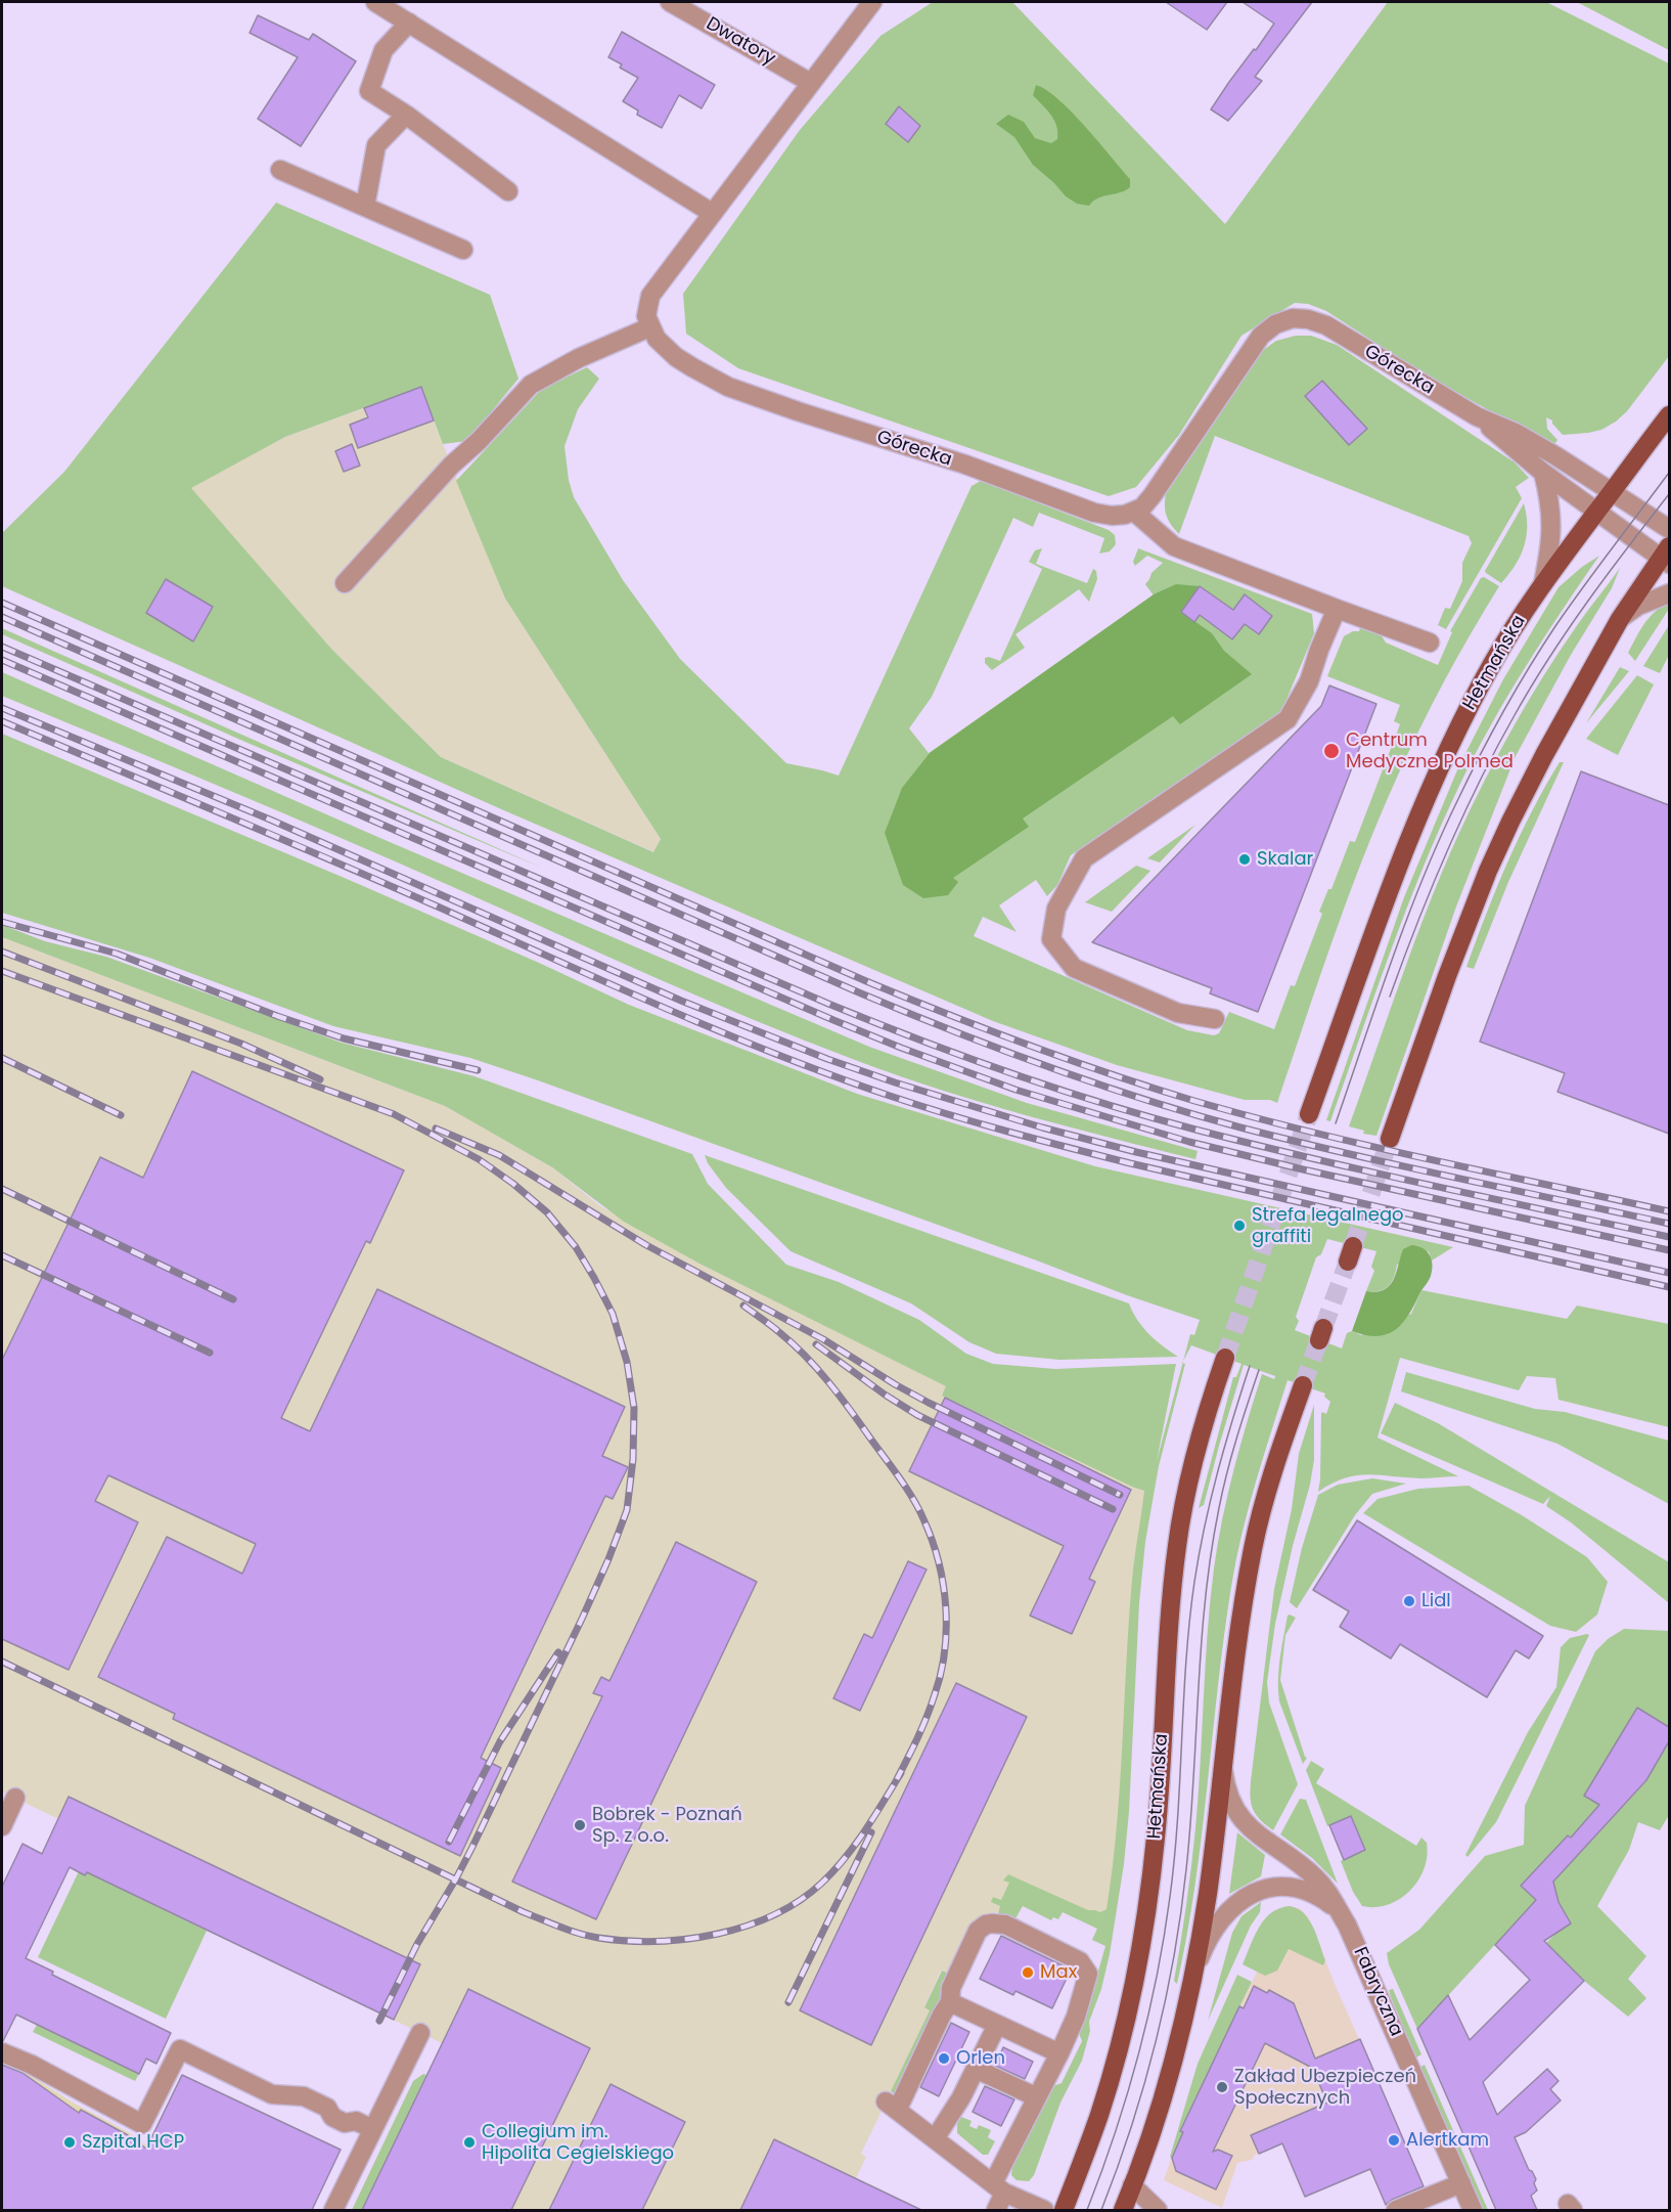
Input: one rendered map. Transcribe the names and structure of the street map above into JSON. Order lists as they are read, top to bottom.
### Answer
{
  "streets": {
    "main road": ["Hetmańska"],
    "street": ["Dwatory", "Górecka", "Fabryczna"]
  },
  "crossings": [
    ["Górecka", "Hetmańska"]
  ],
  "places": [
    "Centrum Medyczne Polmed",
    "Skalar",
    "Strefa legalnego graffiti",
    "Lidl",
    "Bobrek - Poznań Sp. z o.o.",
    "Max",
    "Orlen",
    "Zakład Ubezpieczeń Społecznych",
    "Alertkam",
    "Szpital HCP",
    "Collegium im. Hipolita Cegielskiego"
  ]
}
